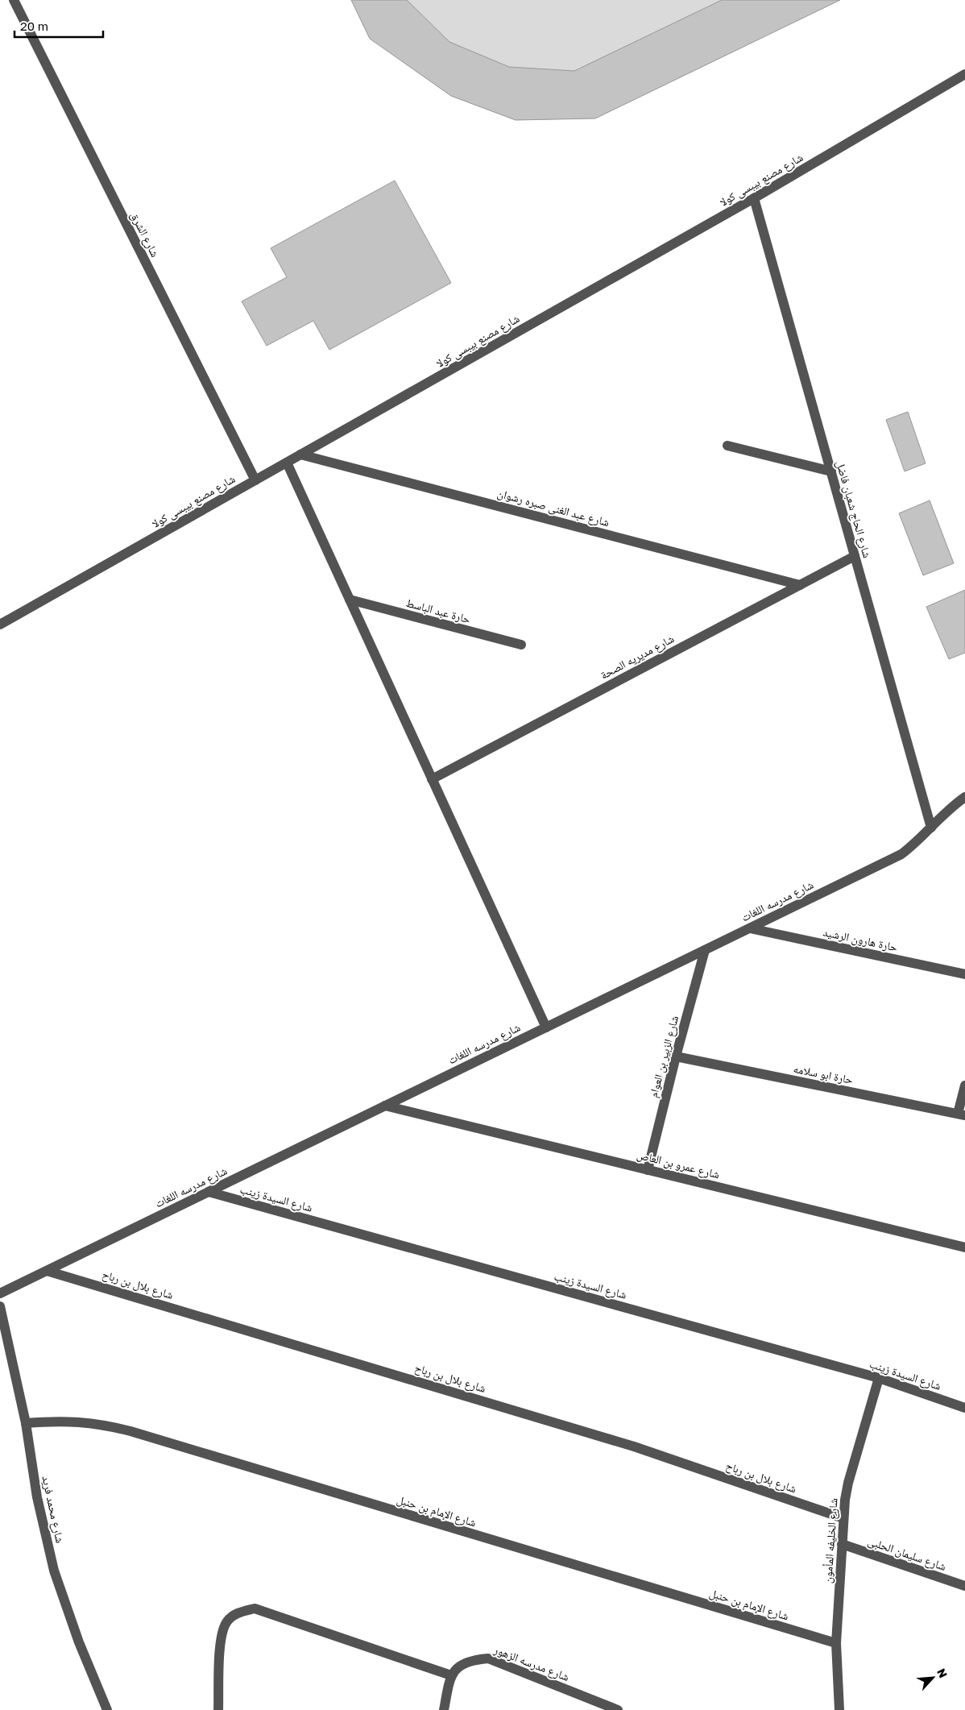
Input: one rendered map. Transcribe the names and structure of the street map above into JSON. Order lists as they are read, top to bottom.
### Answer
{
  "streets": {
    "street": [
      "شارع مصنع بيبسى كولا",
      "شارع الشرق",
      "شارع عبد الغنى صبره رشوان",
      "شارع الحاج شعبان فاضل",
      "حارة عبد الباسط",
      "شارع مديريه الصحة",
      "شارع مدرسه اللغات",
      "حارة هارون الرشيد",
      "شارع الزبير بن العوام",
      "حارة ابو سلامه",
      "شارع عمرو بن العاص",
      "شارع السيدة زينب",
      "شارع بلال بن رباح",
      "شارع محمد فريد",
      "شارع الإمام بن حنبل",
      "شارع الخليفه المأمون",
      "شارع سليمان الحلبى",
      "شارع مدرسه الزهور"
    ]
  },
  "crossings": [
    ["شارع مصنع بيبسى كولا", "شارع الشرق"],
    ["شارع مصنع بيبسى كولا", "شارع عبد الغنى صبره رشوان"],
    ["شارع مصنع بيبسى كولا", "شارع الحاج شعبان فاضل"],
    ["شارع عبد الغنى صبره رشوان", "شارع مديريه الصحة"],
    ["شارع الحاج شعبان فاضل", "شارع مديريه الصحة"],
    ["شارع الحاج شعبان فاضل", "شارع مدرسه اللغات"],
    ["شارع مدرسه اللغات", "حارة هارون الرشيد"],
    ["شارع مدرسه اللغات", "شارع الزبير بن العوام"],
    ["شارع مدرسه اللغات", "شارع عمرو بن العاص"],
    ["شارع مدرسه اللغات", "شارع السيدة زينب"],
    ["شارع مدرسه اللغات", "شارع بلال بن رباح"],
    ["شارع الزبير بن العوام", "حارة ابو سلامه"],
    ["شارع الزبير بن العوام", "شارع عمرو بن العاص"],
    ["شارع السيدة زينب", "شارع الخليفه المأمون"],
    ["شارع بلال بن رباح", "شارع الخليفه المأمون"],
    ["شارع محمد فريد", "شارع الإمام بن حنبل"],
    ["شارع الإمام بن حنبل", "شارع الخليفه المأمون"],
    ["شارع الخليفه المأمون", "شارع سليمان الحلبى"]
  ],
  "scale_bar": "20 m",
  "north": "top right"
}
